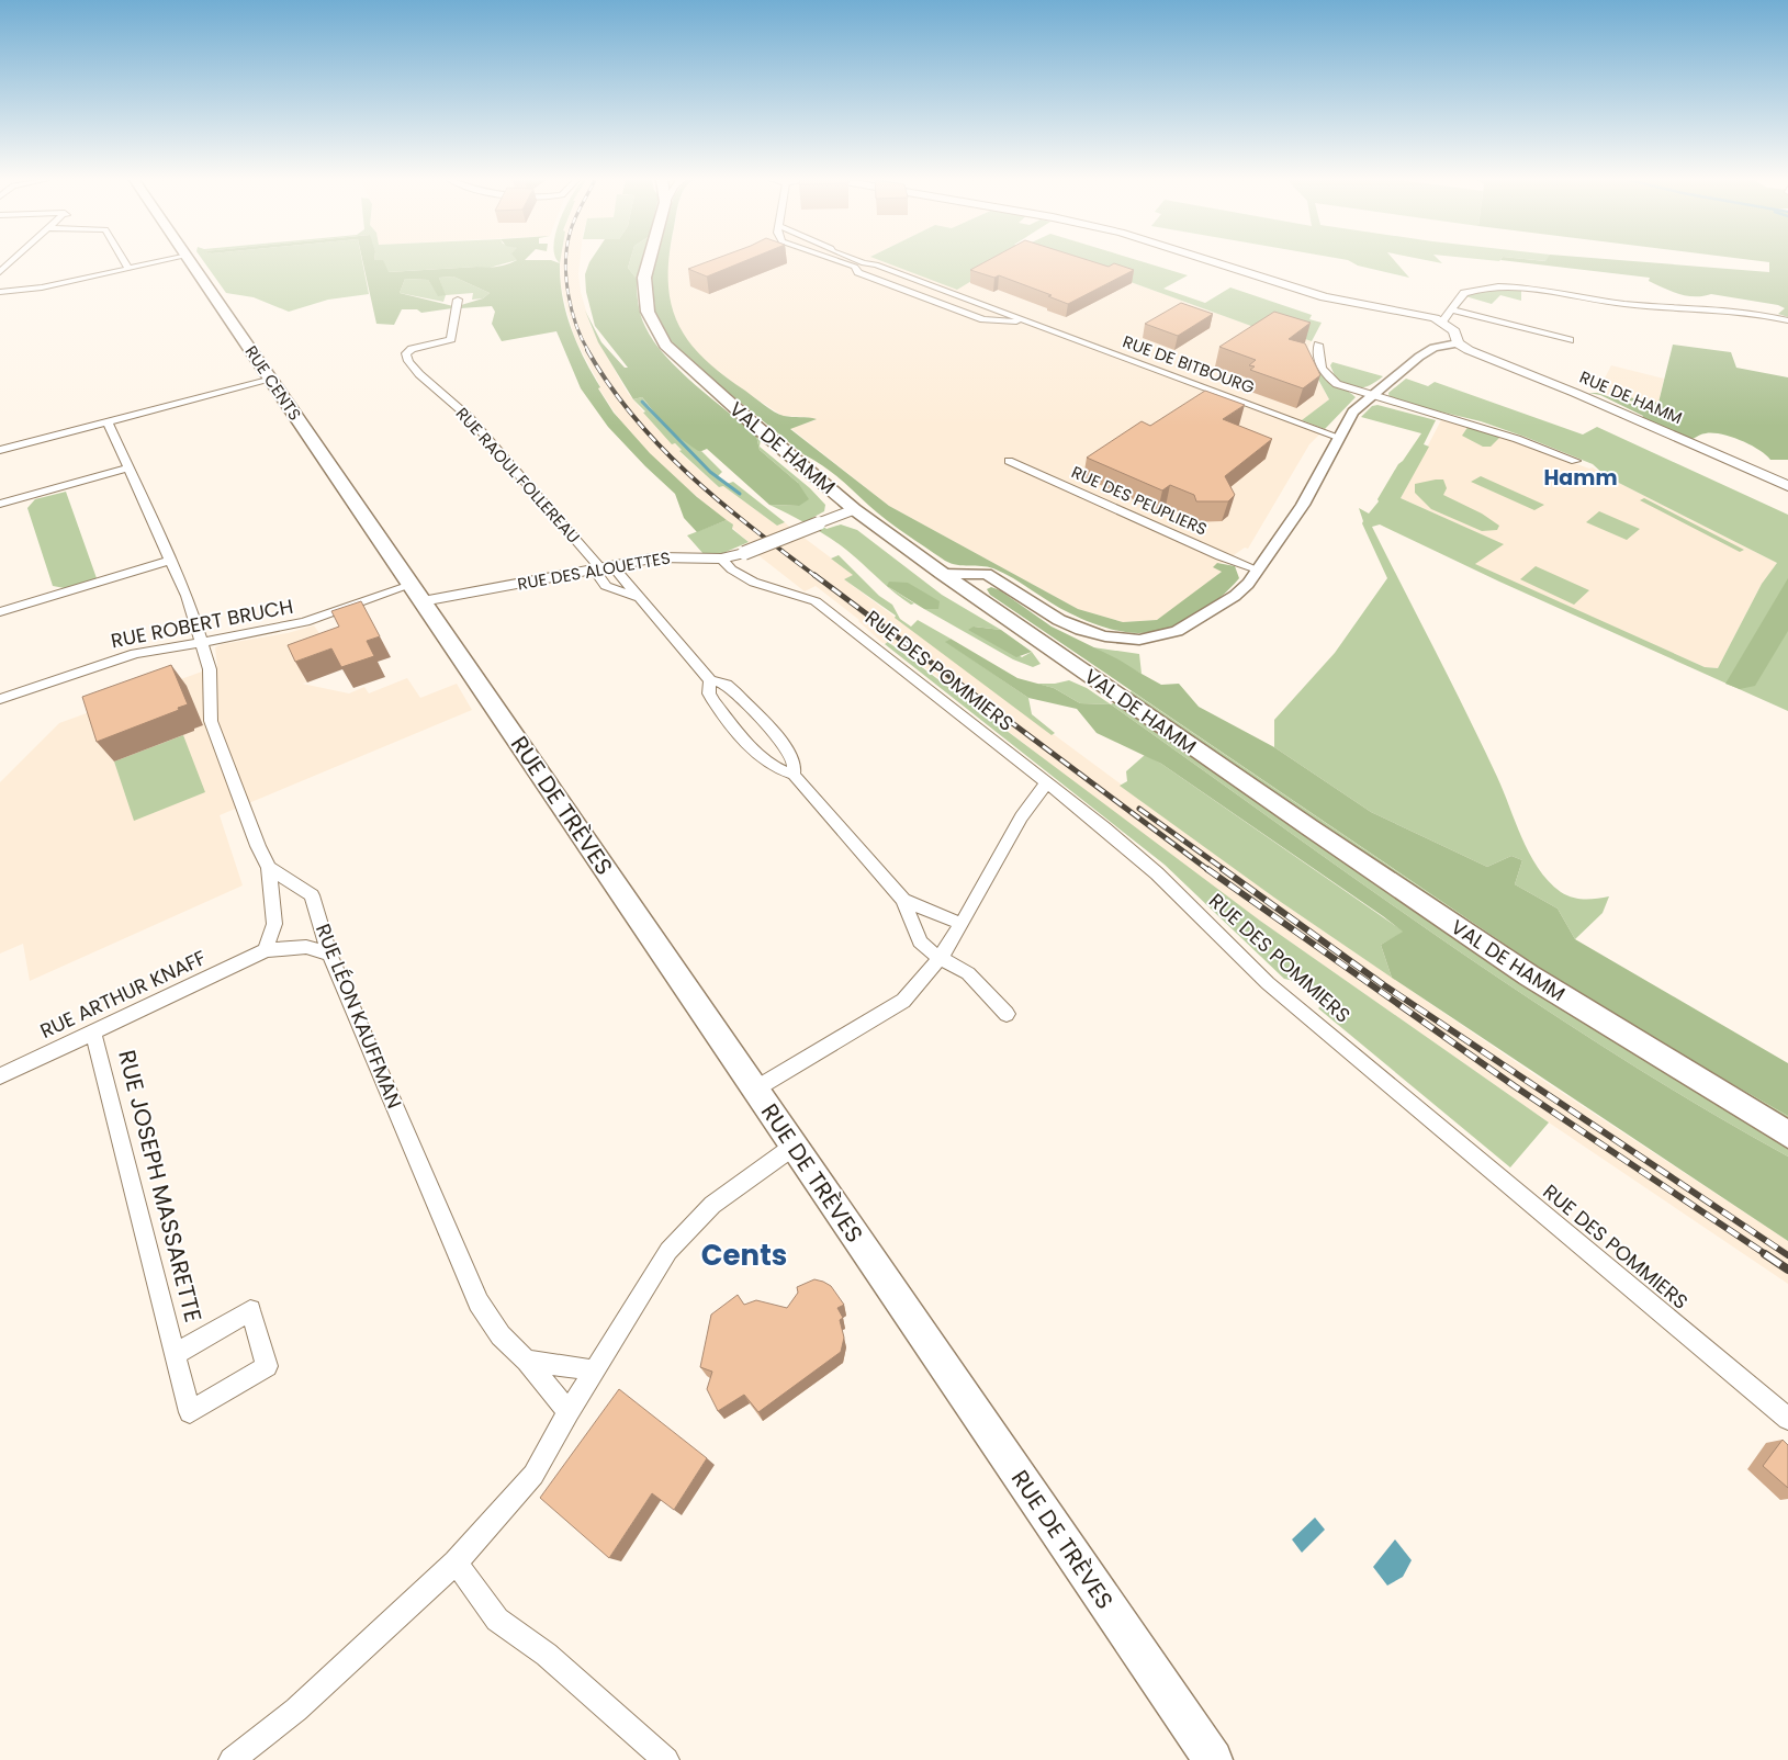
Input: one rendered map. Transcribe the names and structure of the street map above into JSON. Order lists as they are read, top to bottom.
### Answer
{
  "streets": {
    "main road": [
      "RUE CENTS",
      "RUE DE HAMM",
      "VAL DE HAMM",
      "RUE DES ALOUETTES",
      "RUE DE TRÈVES"
    ],
    "street": [
      "RUE DE BITBOURG",
      "RUE RAOUL FOLLEREAU",
      "RUE DES PEUPLIERS",
      "RUE ROBERT BRUCH",
      "RUE DES POMMIERS",
      "RUE ARTHUR KNAFF",
      "RUE LÉON KAUFFMAN",
      "RUE JOSEPH MASSARETTE"
    ]
  },
  "crossings": [
    ["RUE CENTS", "RUE DES ALOUETTES"],
    ["RUE CENTS", "RUE ROBERT BRUCH"],
    ["RUE CENTS", "RUE DE TRÈVES"],
    ["VAL DE HAMM", "RUE DES ALOUETTES"],
    ["RUE RAOUL FOLLEREAU", "RUE DES ALOUETTES"],
    ["RUE DES ALOUETTES", "RUE ROBERT BRUCH"],
    ["RUE DES ALOUETTES", "RUE DES POMMIERS"],
    ["RUE DES ALOUETTES", "RUE DE TRÈVES"],
    ["RUE ROBERT BRUCH", "RUE DE TRÈVES"],
    ["RUE ARTHUR KNAFF", "RUE LÉON KAUFFMAN"],
    ["RUE ARTHUR KNAFF", "RUE JOSEPH MASSARETTE"]
  ],
  "districts": ["Hamm", "Cents"]
}
